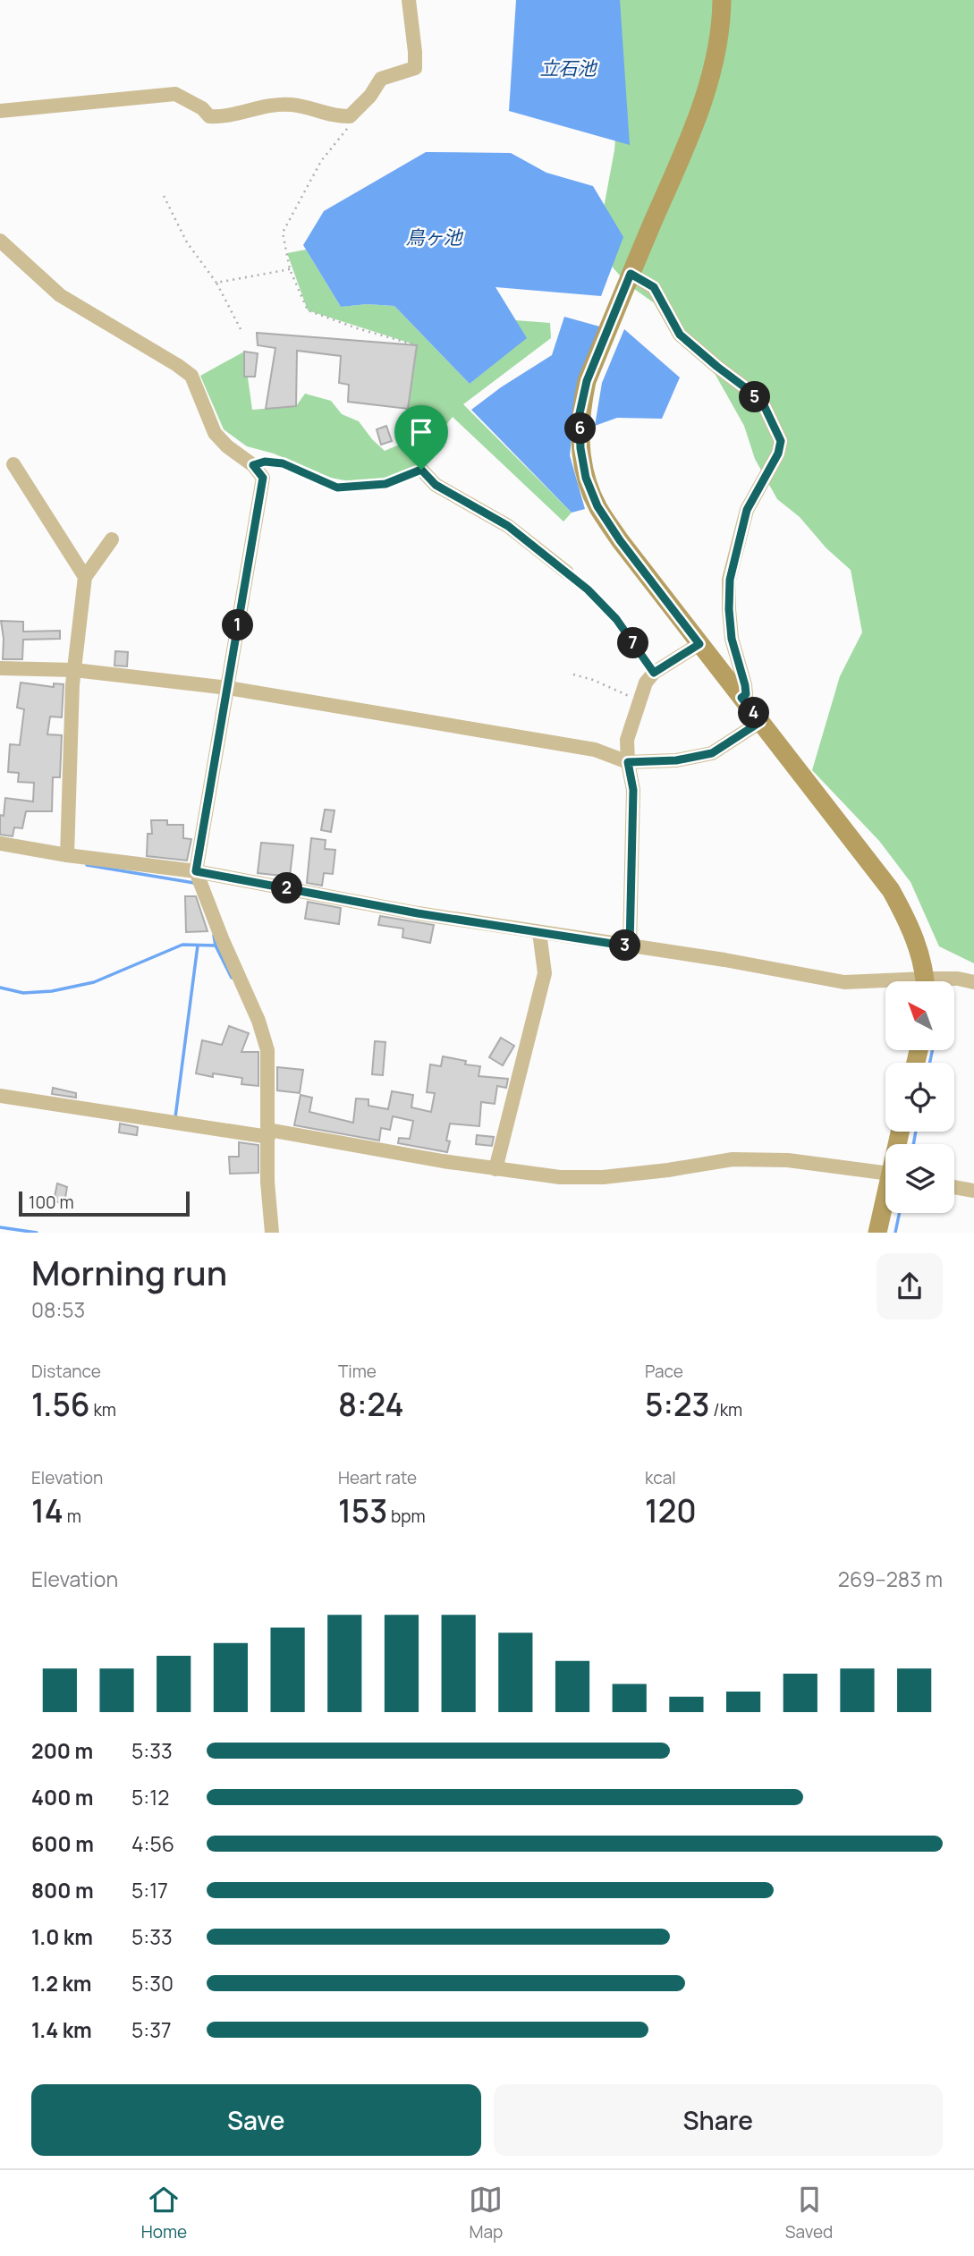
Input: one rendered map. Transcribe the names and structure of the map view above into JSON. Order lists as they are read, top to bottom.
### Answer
{
  "water": ["立石池", "鳥ヶ池"],
  "scale_bar": "100 m",
  "north": "top left",
  "page": {
    "pins": [
      "5",
      "6",
      "1",
      "7",
      "4",
      "2",
      "3"
    ],
    "scale": "100 m",
    "heading": ["Morning run", "08:53"],
    "stats": [
      ["Distance", "1.56 km"],
      ["Time", "8:24"],
      ["Pace", "5:23 /km"],
      ["Elevation", "14 m"],
      ["Heart rate", "153 bpm"],
      ["kcal", "120"]
    ],
    "chart": ["Elevation", "269–283 m"],
    "list": [
      {
        "name": "200 m",
        "note": "5:33"
      },
      {
        "name": "400 m",
        "note": "5:12"
      },
      {
        "name": "600 m",
        "note": "4:56"
      },
      {
        "name": "800 m",
        "note": "5:17"
      },
      {
        "name": "1.0 km",
        "note": "5:33"
      },
      {
        "name": "1.2 km",
        "note": "5:30"
      },
      {
        "name": "1.4 km",
        "note": "5:37"
      }
    ],
    "buttons": ["Save", "Share"],
    "tabs": ["Home", "Map", "Saved"]
  }
}
